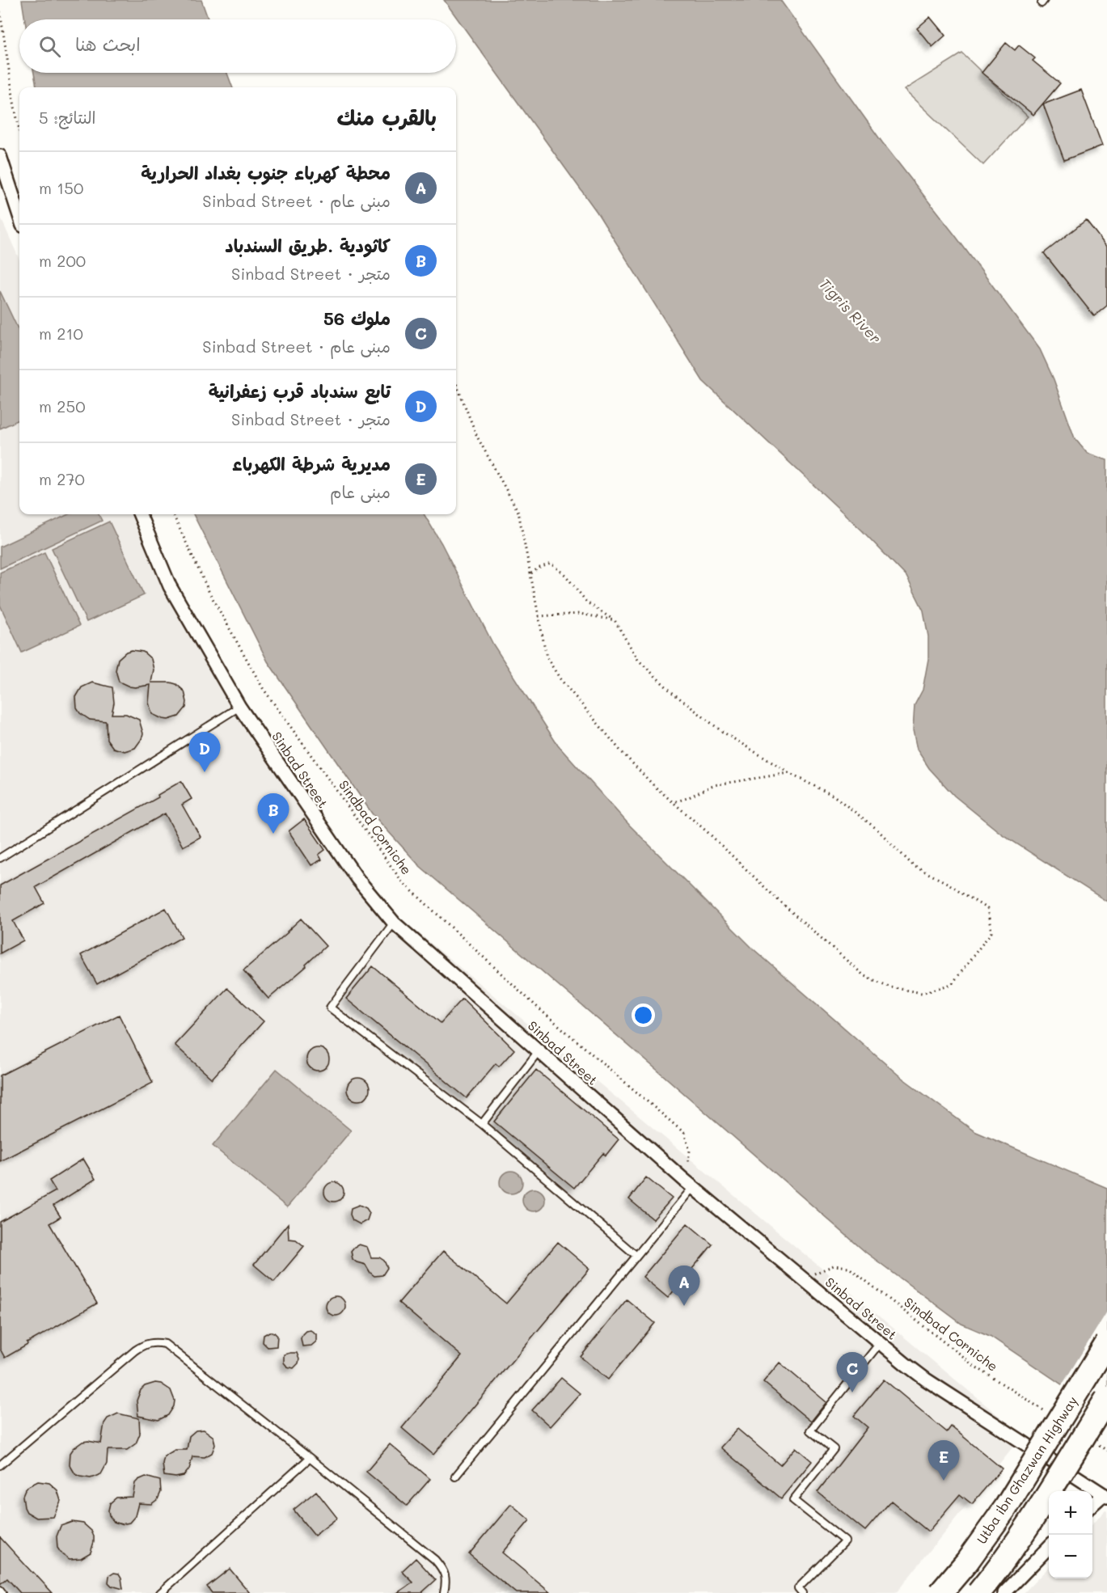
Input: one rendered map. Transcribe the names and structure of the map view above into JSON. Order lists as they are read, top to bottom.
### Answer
{
  "streets": {
    "highway": ["Utba ibn Ghazwan Highway"],
    "street": ["Sinbad Street"],
    "path": ["Sindbad Corniche"]
  },
  "crossings": [
    ["Sinbad Street", "Sindbad Corniche"]
  ],
  "water": ["Tigris River"],
  "page": {
    "search": "ابحث هنا",
    "heading": ["بالقرب منك", "النتائج: 5"],
    "list": [
      {
        "mark": "A",
        "name": "محطة كهرباء جنوب بغداد الحرارية",
        "note": "مبنى عام · Sinbad Street",
        "value": "150 m"
      },
      {
        "mark": "B",
        "name": "كاثودية .طريق السندباد",
        "note": "متجر · Sinbad Street",
        "value": "200 m"
      },
      {
        "mark": "C",
        "name": "ملوك 56",
        "note": "مبنى عام · Sinbad Street",
        "value": "210 m"
      },
      {
        "mark": "D",
        "name": "تابع سندباد قرب زعفرانية",
        "note": "متجر · Sinbad Street",
        "value": "250 m"
      },
      {
        "mark": "E",
        "name": "مديرية شرطة الكهرباء",
        "note": "مبنى عام",
        "value": "270 m"
      }
    ],
    "pins": [
      "D",
      "B",
      "A",
      "C",
      "E"
    ],
    "map_buttons": ["+", "−"]
  }
}
